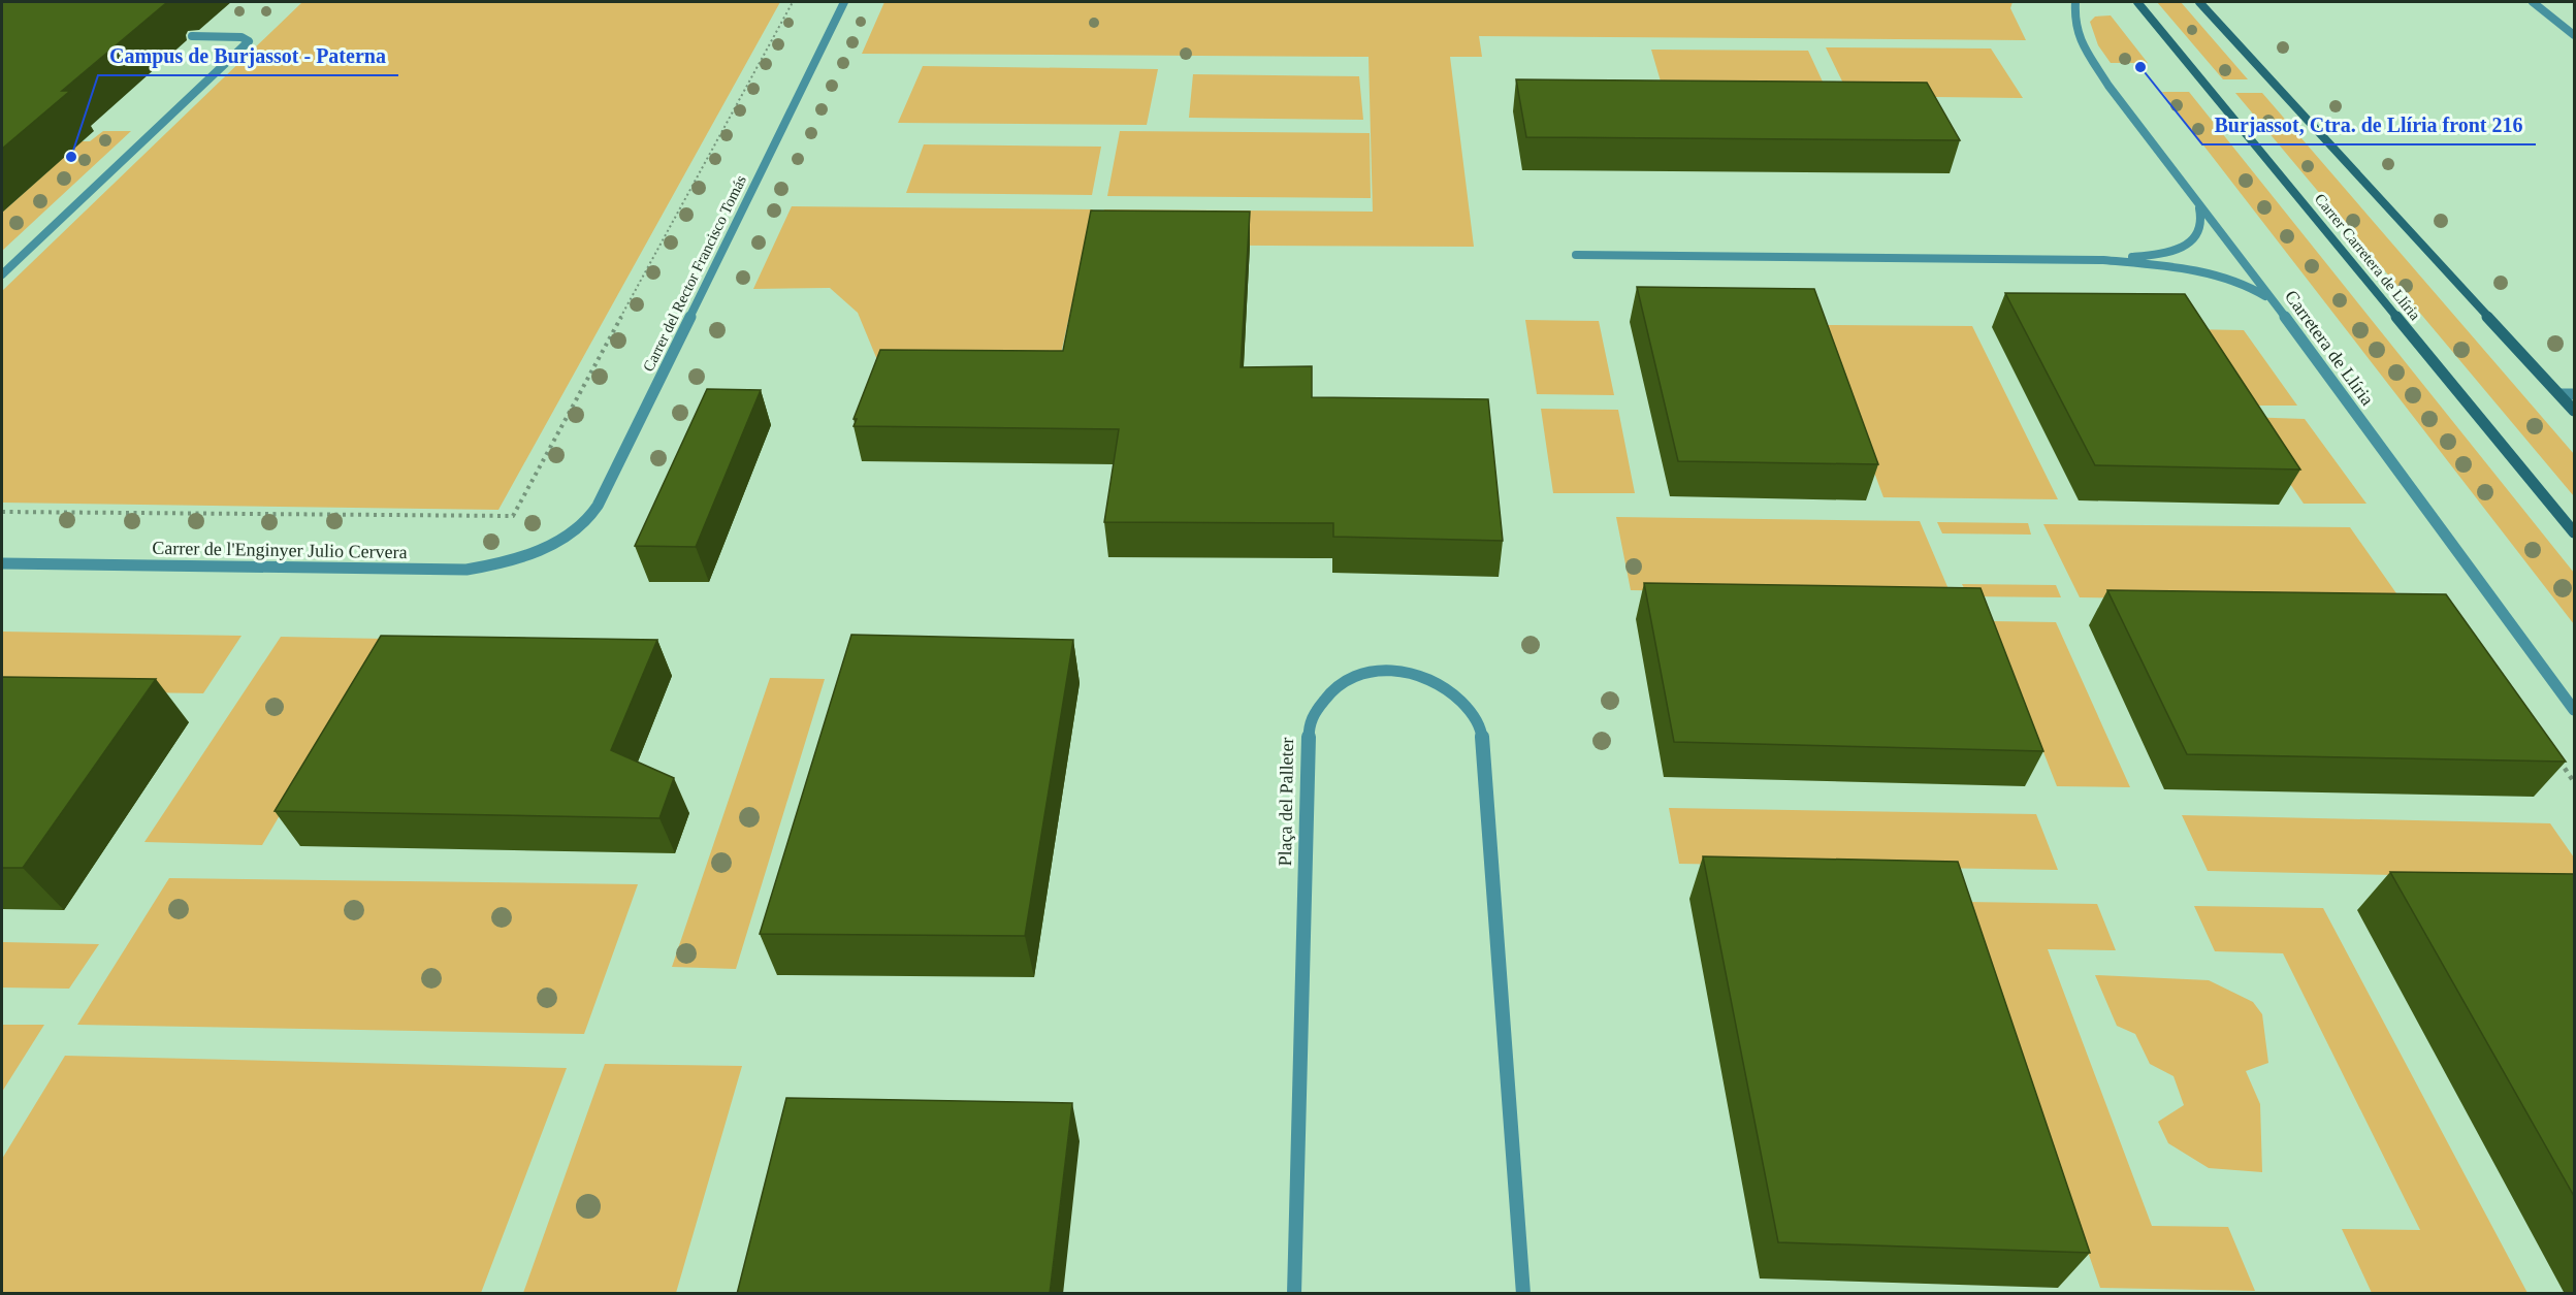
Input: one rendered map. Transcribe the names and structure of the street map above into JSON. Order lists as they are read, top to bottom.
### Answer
{
  "streets": {
    "main road": ["Carrer Carretera de Llíria"],
    "street": [
      "Carrer del Rector Francisco Tomás",
      "Carretera de Llíria",
      "Carrer de l'Enginyer Julio Cervera",
      "Plaça del Palleter"
    ]
  },
  "crossings": [
    ["Carrer del Rector Francisco Tomás", "Carrer de l'Enginyer Julio Cervera"]
  ],
  "places": ["Burjassot, Ctra. de Llíria front 216", "Campus de Burjassot - Paterna"]
}
